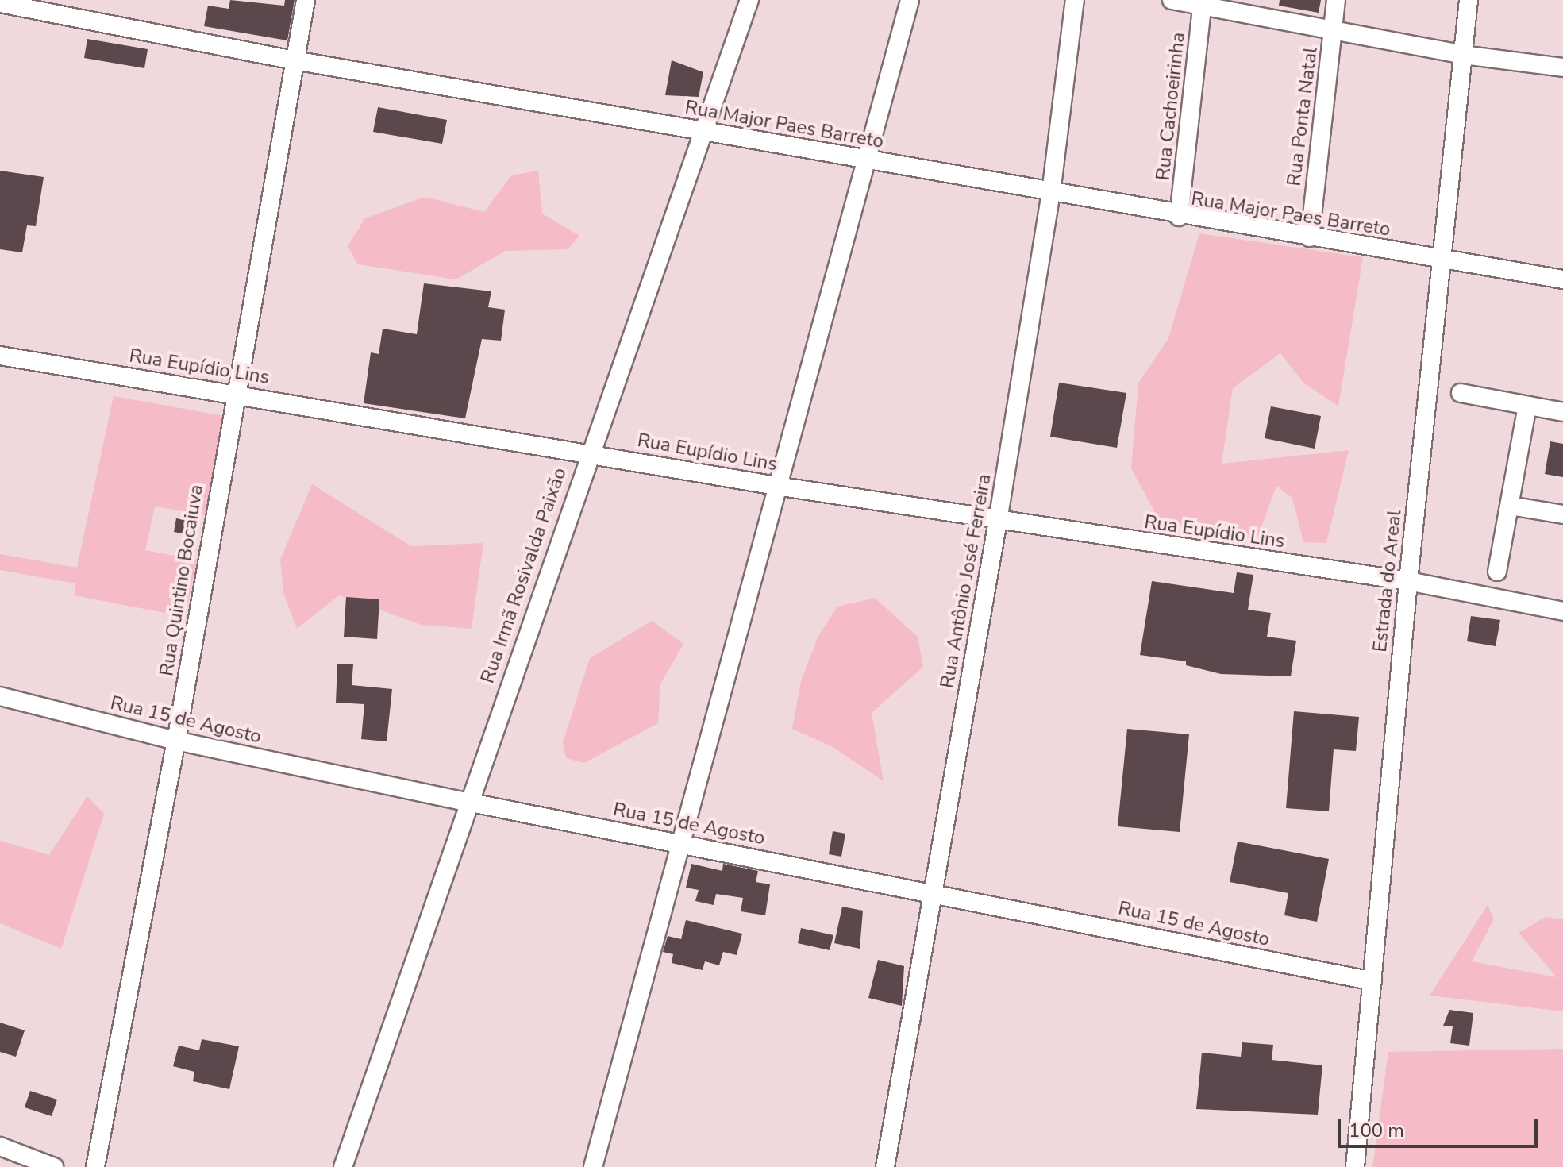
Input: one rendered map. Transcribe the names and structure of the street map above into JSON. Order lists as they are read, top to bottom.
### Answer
{
  "streets": {
    "street": [
      "Rua Cachoeirinha",
      "Rua Ponta Natal",
      "Rua Major Paes Barreto",
      "Rua Eupídio Lins",
      "Rua Irmã Rosivalda Paixão",
      "Rua Quintino Bocaiuva",
      "Rua Antônio José Ferreira",
      "Estrada do Areal",
      "Rua 15 de Agosto"
    ]
  },
  "crossings": [
    ["Rua Cachoeirinha", "Rua Major Paes Barreto"],
    ["Rua Ponta Natal", "Rua Major Paes Barreto"],
    ["Rua Major Paes Barreto", "Rua Irmã Rosivalda Paixão"],
    ["Rua Major Paes Barreto", "Rua Quintino Bocaiuva"],
    ["Rua Major Paes Barreto", "Rua Antônio José Ferreira"],
    ["Rua Major Paes Barreto", "Estrada do Areal"],
    ["Rua Eupídio Lins", "Rua Irmã Rosivalda Paixão"],
    ["Rua Eupídio Lins", "Rua Quintino Bocaiuva"],
    ["Rua Eupídio Lins", "Rua Antônio José Ferreira"],
    ["Rua Eupídio Lins", "Estrada do Areal"],
    ["Rua Irmã Rosivalda Paixão", "Rua 15 de Agosto"],
    ["Rua Quintino Bocaiuva", "Rua 15 de Agosto"],
    ["Rua Antônio José Ferreira", "Rua 15 de Agosto"],
    ["Estrada do Areal", "Rua 15 de Agosto"]
  ],
  "scale_bar": "100 m"
}
